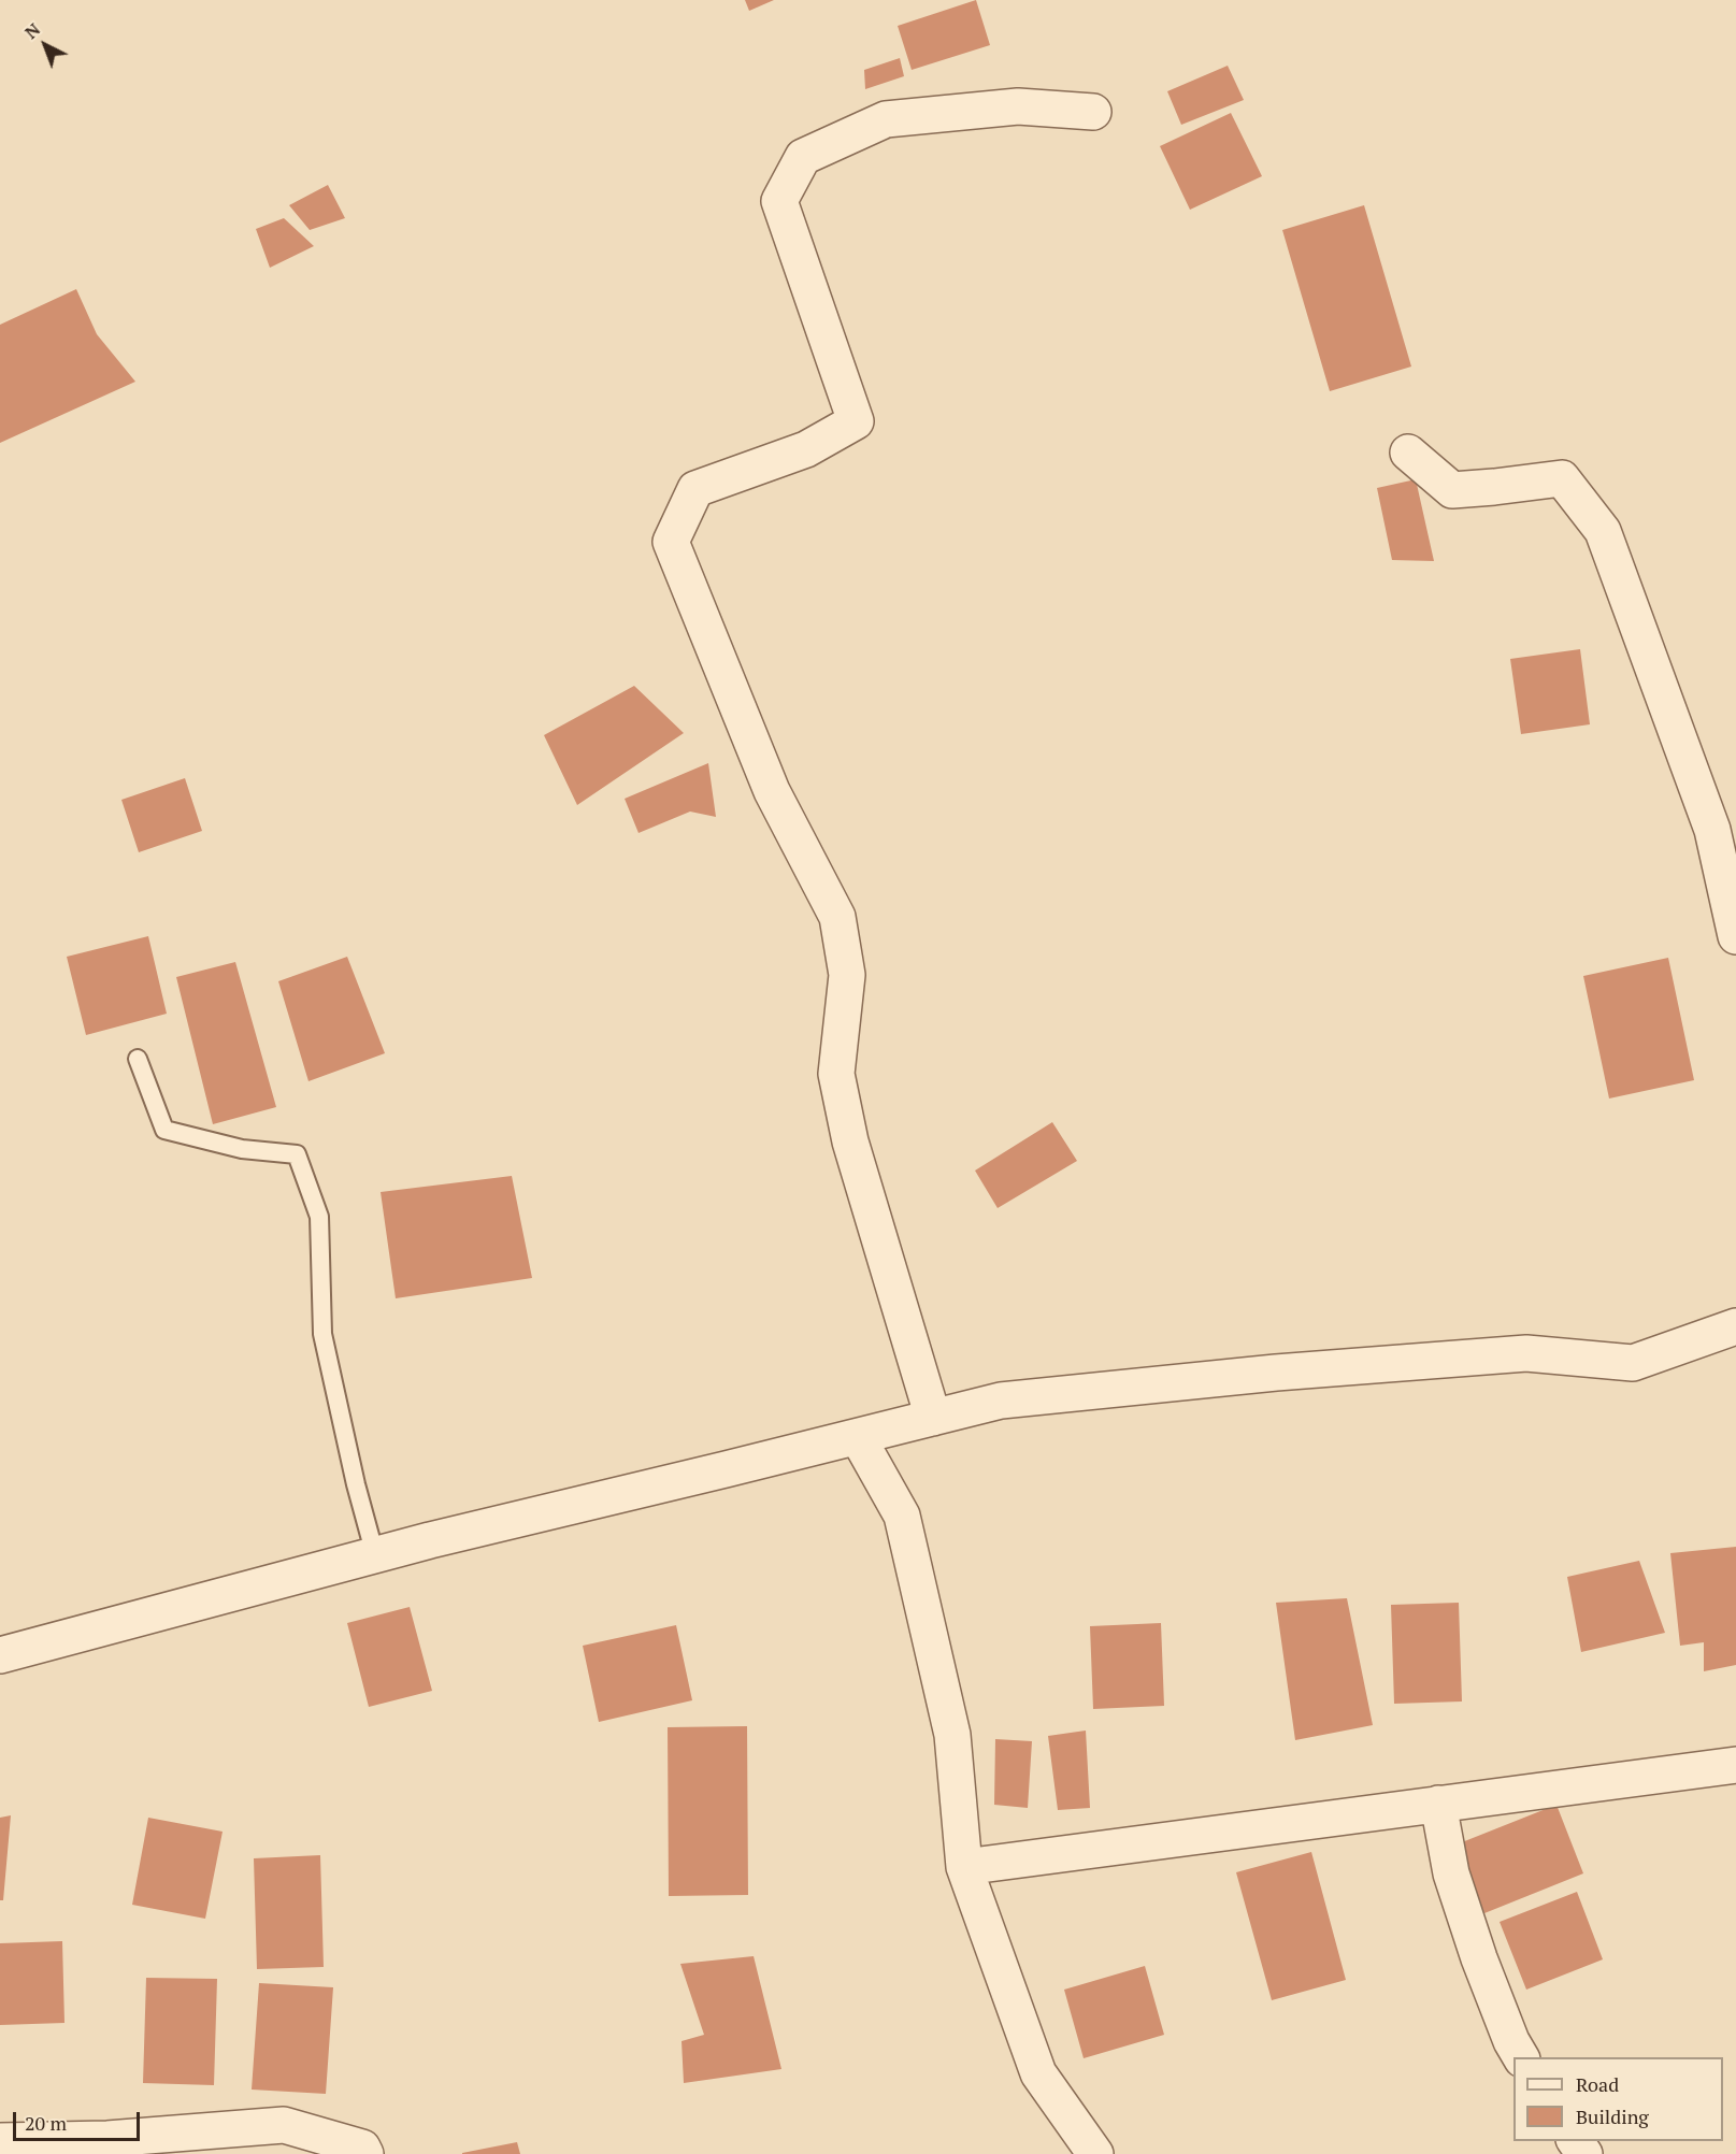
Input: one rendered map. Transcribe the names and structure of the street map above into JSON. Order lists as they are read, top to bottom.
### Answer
{
  "legend": ["Road", "Building"],
  "scale_bar": "20 m",
  "north": "top left"
}
